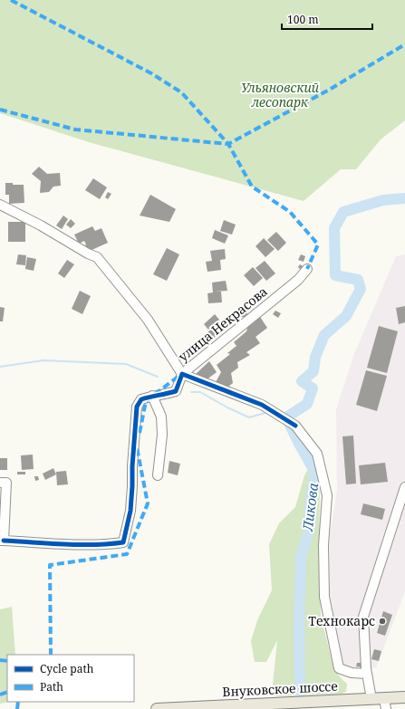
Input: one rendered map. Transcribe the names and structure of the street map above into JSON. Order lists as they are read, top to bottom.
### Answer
{
  "streets": {
    "main road": ["Внуковское шоссе"],
    "street": ["улица Некрасова"]
  },
  "water": ["Ликова"],
  "parks": ["Ульяновский лесопарк"],
  "places": ["Технокарс"],
  "legend": ["Cycle path", "Path"],
  "scale_bar": "100 m"
}
